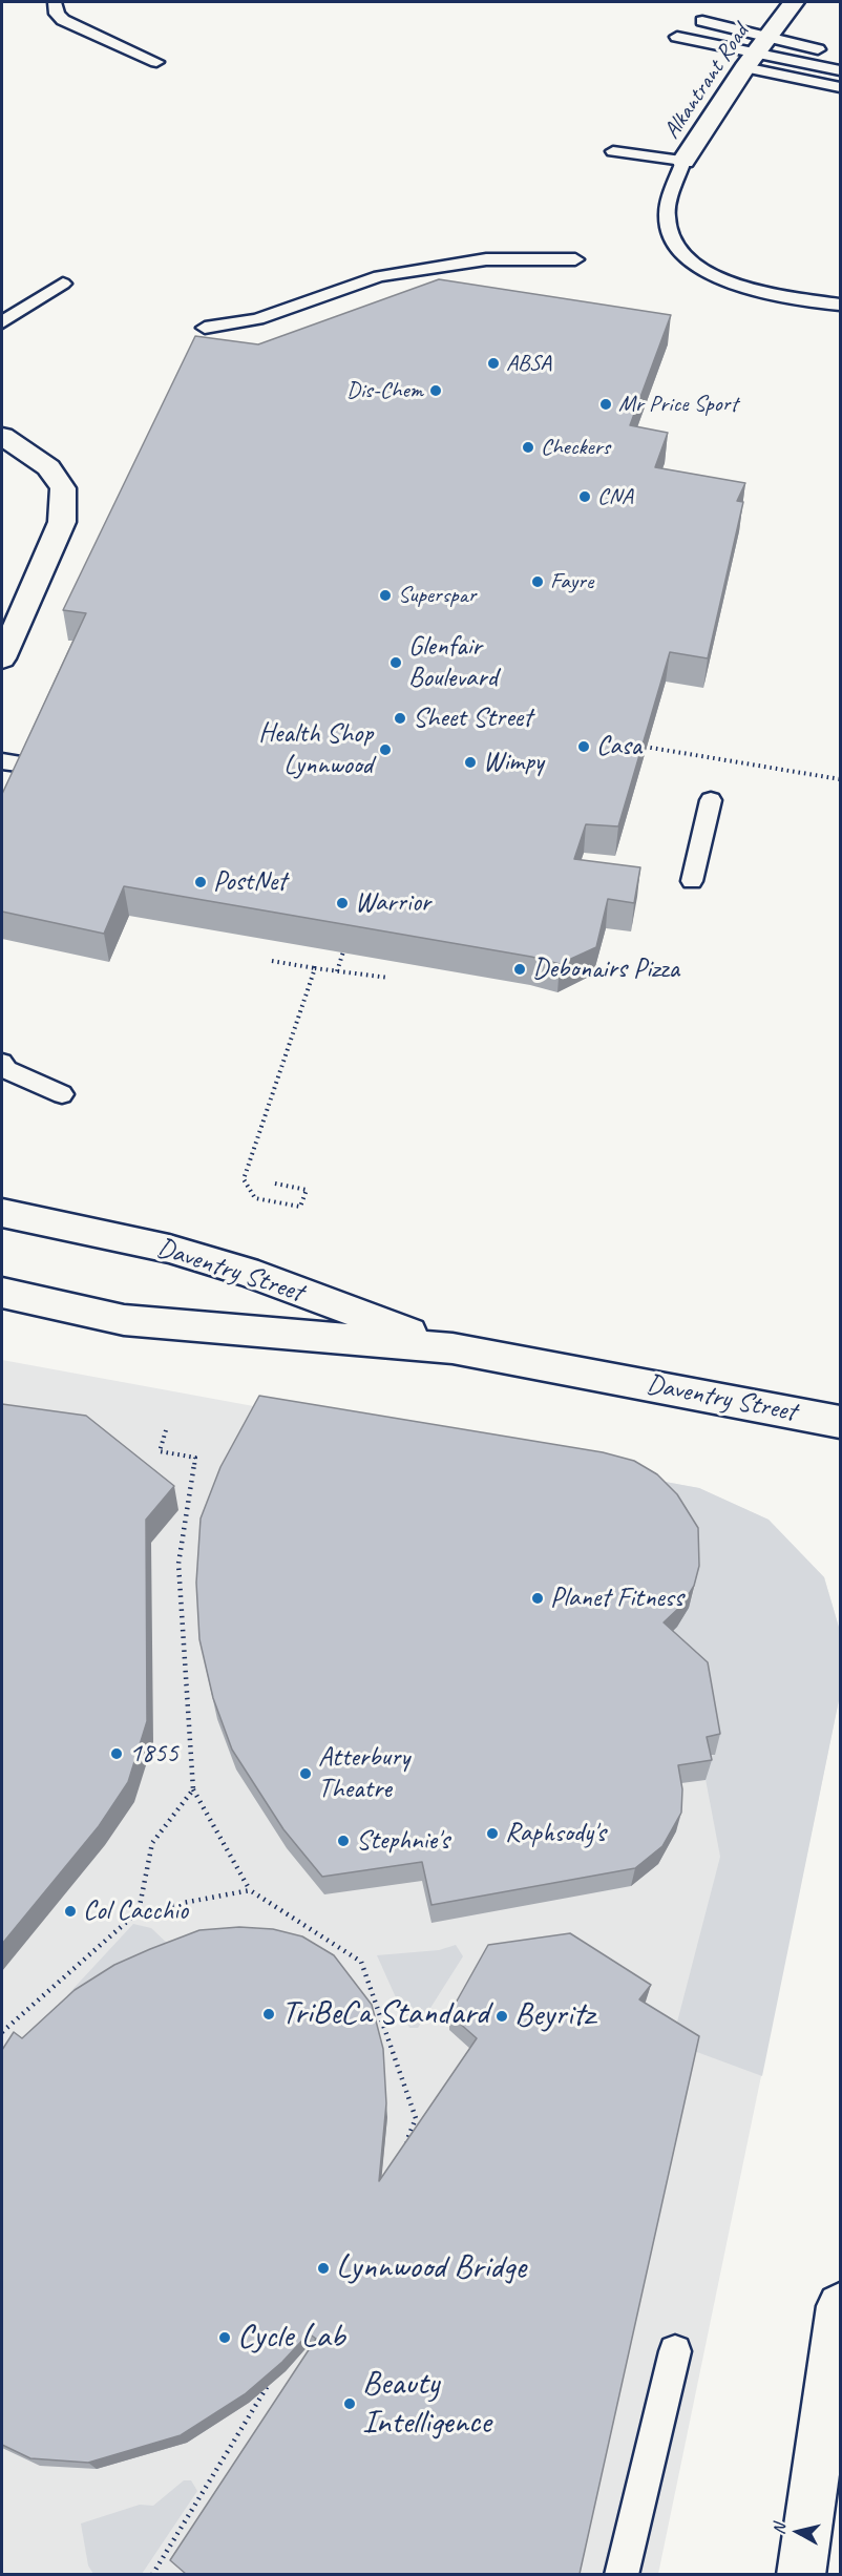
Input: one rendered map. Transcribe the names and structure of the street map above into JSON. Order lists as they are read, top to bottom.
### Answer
{
  "streets": {
    "street": ["Alkantrant Road", "Daventry Street"]
  },
  "places": [
    "ABSA",
    "Dis-Chem",
    "Mr Price Sport",
    "Checkers",
    "CNA",
    "Fayre",
    "Superspar",
    "Glenfair Boulevard",
    "Sheet Street",
    "Casa",
    "Health Shop Lynnwood",
    "Wimpy",
    "PostNet",
    "Warrior",
    "Debonairs Pizza",
    "Planet Fitness",
    "1855",
    "Atterbury Theatre",
    "Raphsody's",
    "Stephnie's",
    "Col Cacchio",
    "TriBeCa Standard",
    "Beyritz",
    "Lynnwood Bridge",
    "Cycle Lab",
    "Beauty Intelligence"
  ],
  "north": "left"
}
